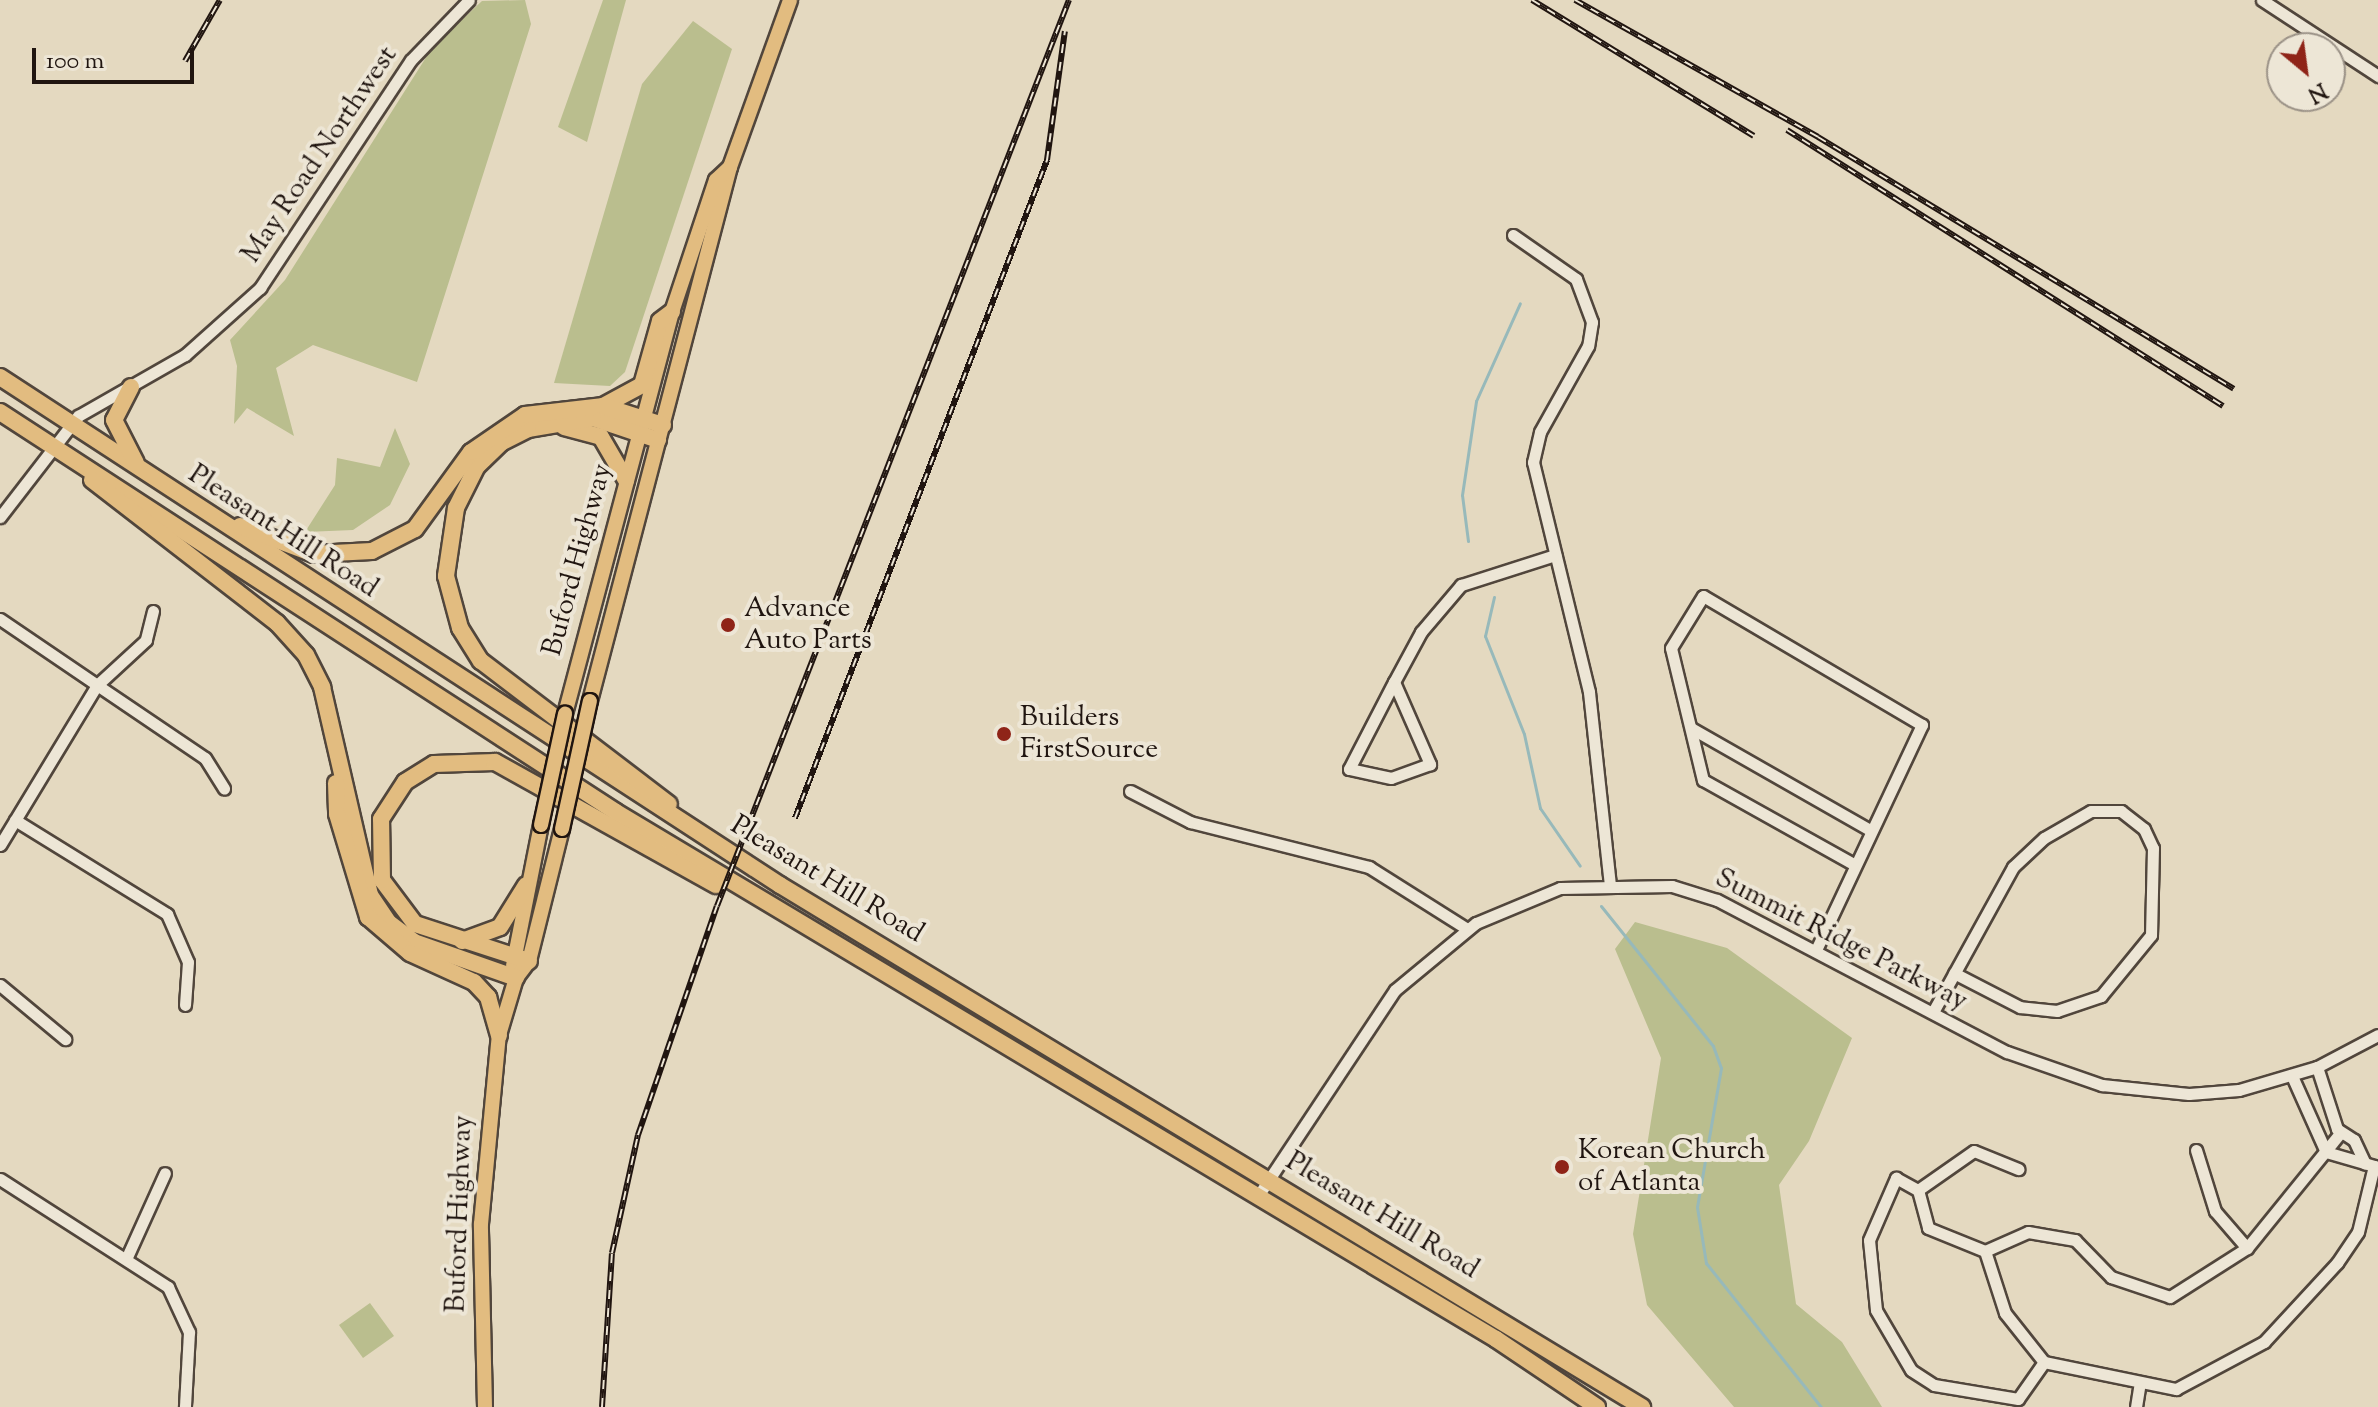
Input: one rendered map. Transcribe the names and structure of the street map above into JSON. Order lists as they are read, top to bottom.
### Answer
{
  "streets": {
    "highway": ["Pleasant Hill Road"],
    "main road": ["Buford Highway"],
    "street": ["May Road Northwest", "Summit Ridge Parkway"]
  },
  "crossings": [
    ["May Road Northwest", "Pleasant Hill Road"],
    ["Pleasant Hill Road", "Summit Ridge Parkway"]
  ],
  "places": ["Advance Auto Parts", "Builders FirstSource", "Korean Church of Atlanta"],
  "scale_bar": "100 m",
  "north": "bottom right"
}
